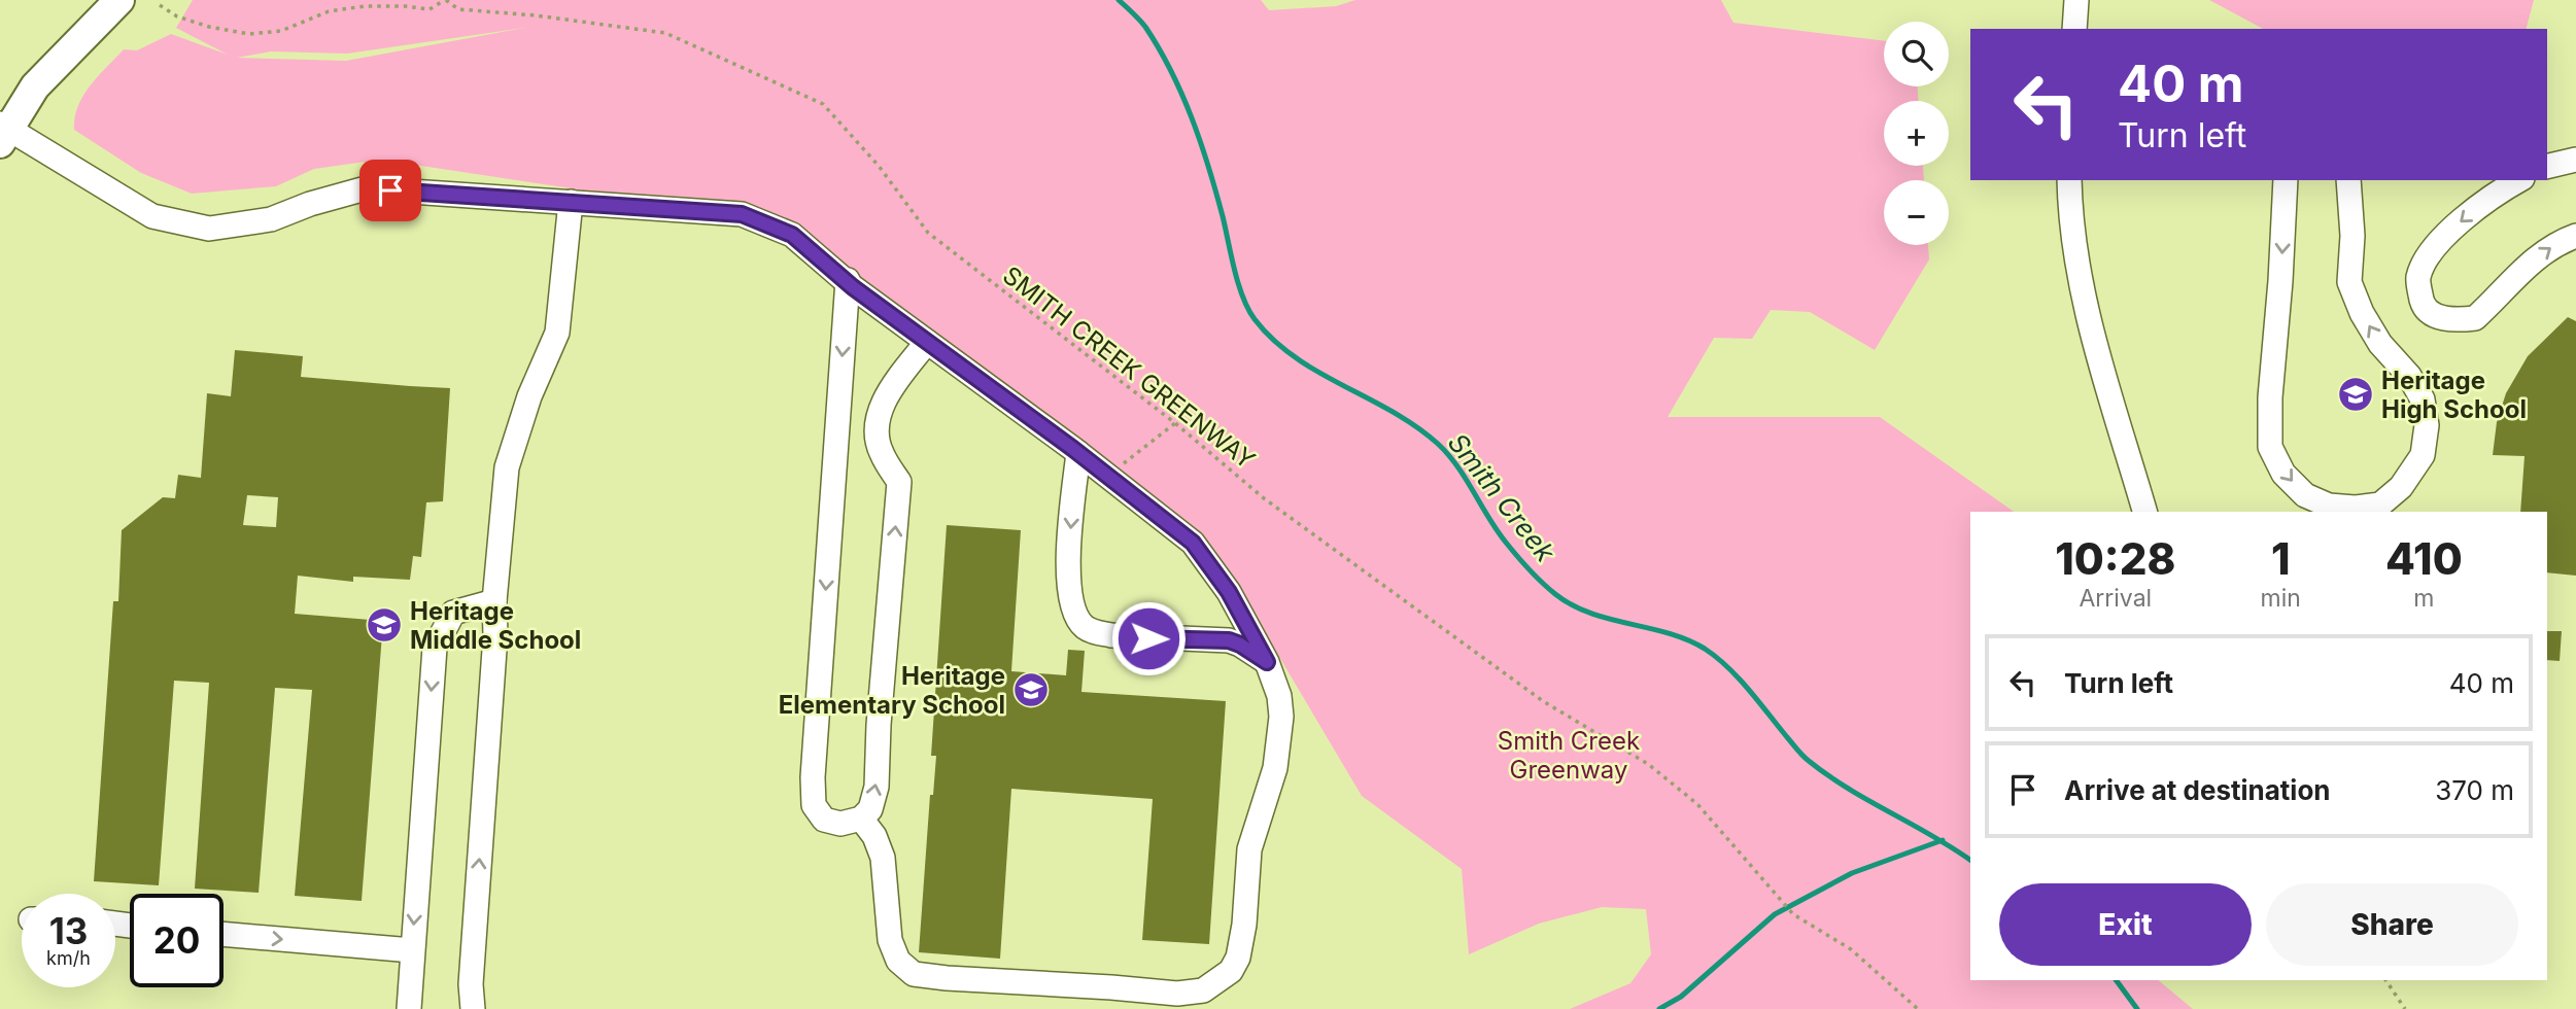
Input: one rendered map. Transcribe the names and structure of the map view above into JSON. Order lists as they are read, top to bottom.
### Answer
{
  "streets": {
    "path": ["SMITH CREEK GREENWAY"]
  },
  "water": ["Smith Creek"],
  "parks": ["Smith Creek Greenway"],
  "places": {
    "school or university": ["Heritage High School", "Heritage Middle School", "Heritage Elementary School"]
  },
  "page": {
    "map_buttons": ["+", "−"],
    "turn": ["40 m", "Turn left"],
    "eta": [
      "10:28",
      "Arrival",
      "1",
      "min",
      "410",
      "m"
    ],
    "list": [
      {
        "name": "Turn left",
        "value": "40 m"
      },
      {
        "name": "Arrive at destination",
        "value": "370 m"
      }
    ],
    "buttons": ["Exit", "Share"],
    "speed": "13 km/h",
    "limit": "20"
  }
}
